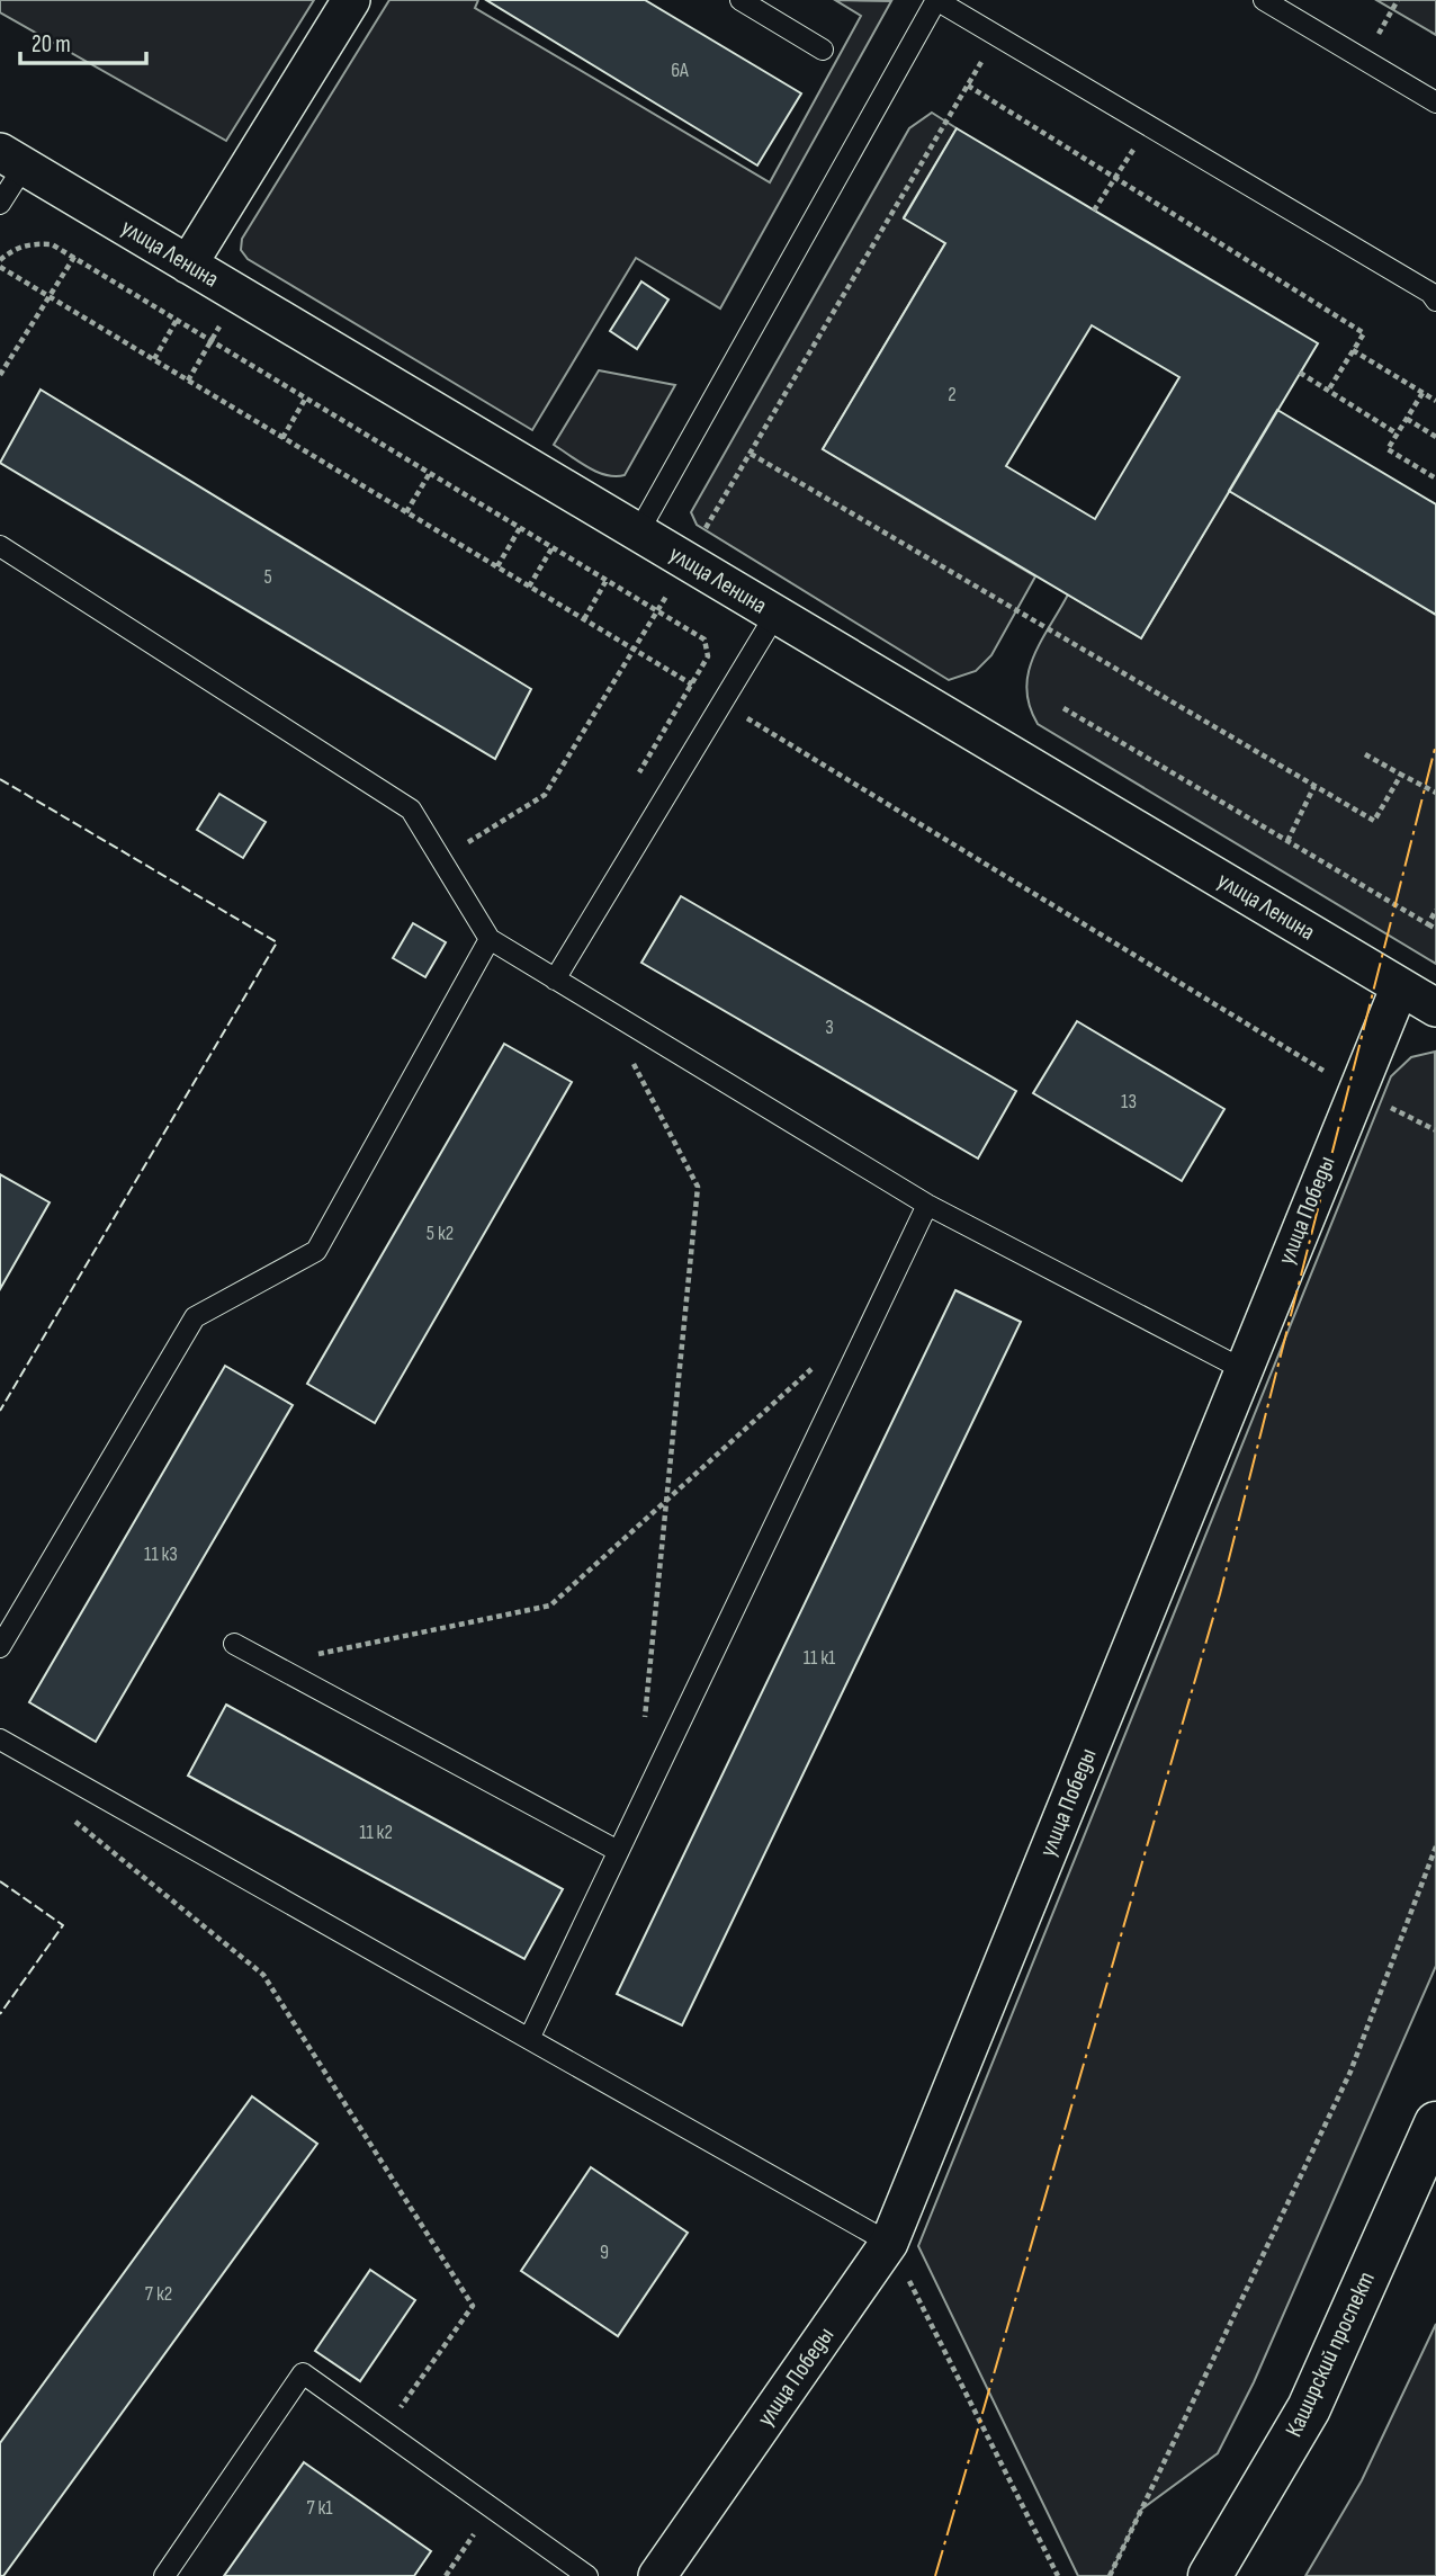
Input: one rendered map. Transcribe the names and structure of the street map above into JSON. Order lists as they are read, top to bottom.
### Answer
{
  "streets": {
    "main road": ["Каширский проспект"],
    "street": ["улица Ленина", "улица Победы"]
  },
  "crossings": [
    ["улица Ленина", "улица Победы"]
  ],
  "house_numbers": [
    "6А",
    "2",
    "5",
    "3",
    "13",
    "5 к2",
    "11 к3",
    "11 к1",
    "11 к2",
    "9",
    "7 к2",
    "7 к1"
  ],
  "scale_bar": "20 m"
}
